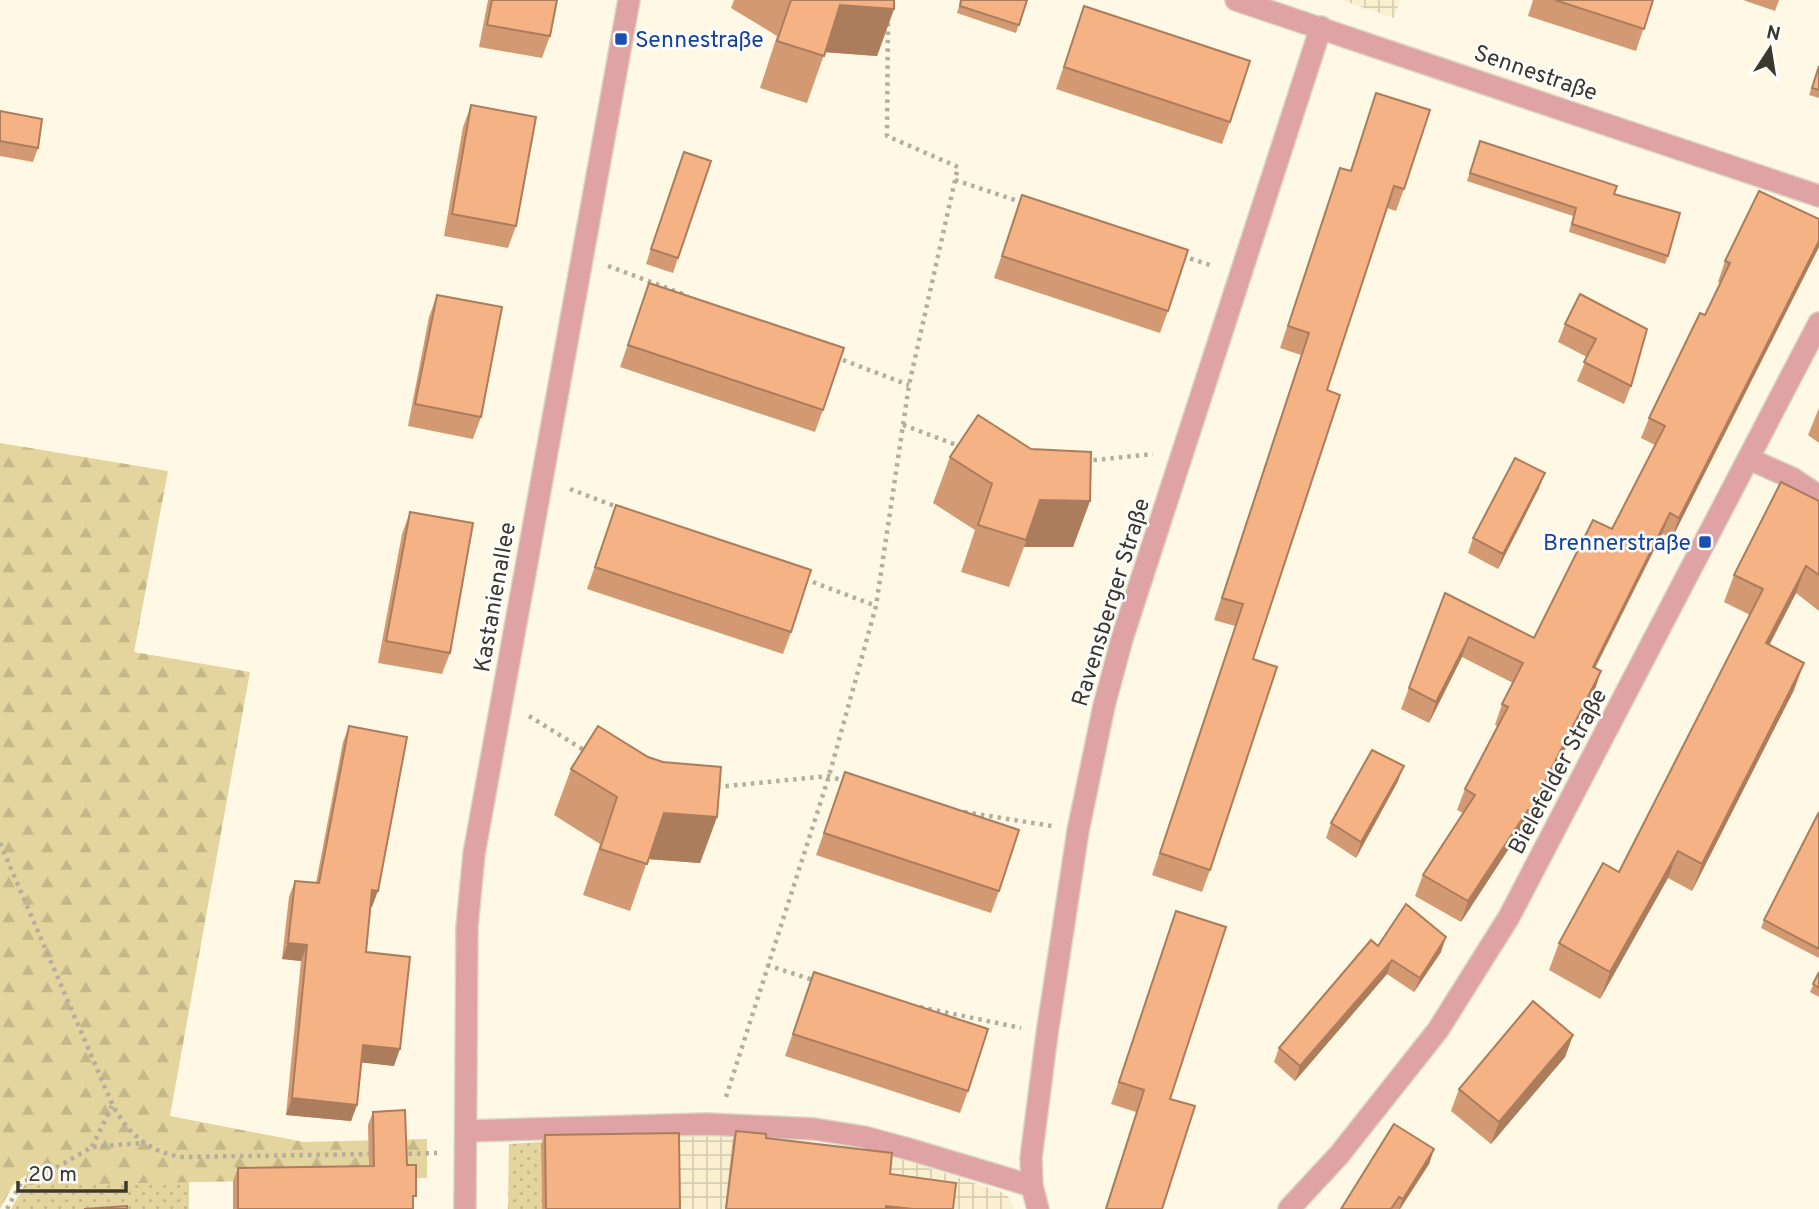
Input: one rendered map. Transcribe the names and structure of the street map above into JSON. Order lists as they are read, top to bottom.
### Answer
{
  "streets": {
    "street": [
      "Sennestraße",
      "Kastanienallee",
      "Ravensberger Straße",
      "Bielefelder Straße"
    ]
  },
  "crossings": [
    ["Sennestraße", "Ravensberger Straße"]
  ],
  "places": {
    "transit": ["Sennestraße", "Brennerstraße"]
  },
  "scale_bar": "20 m",
  "north": "top"
}
